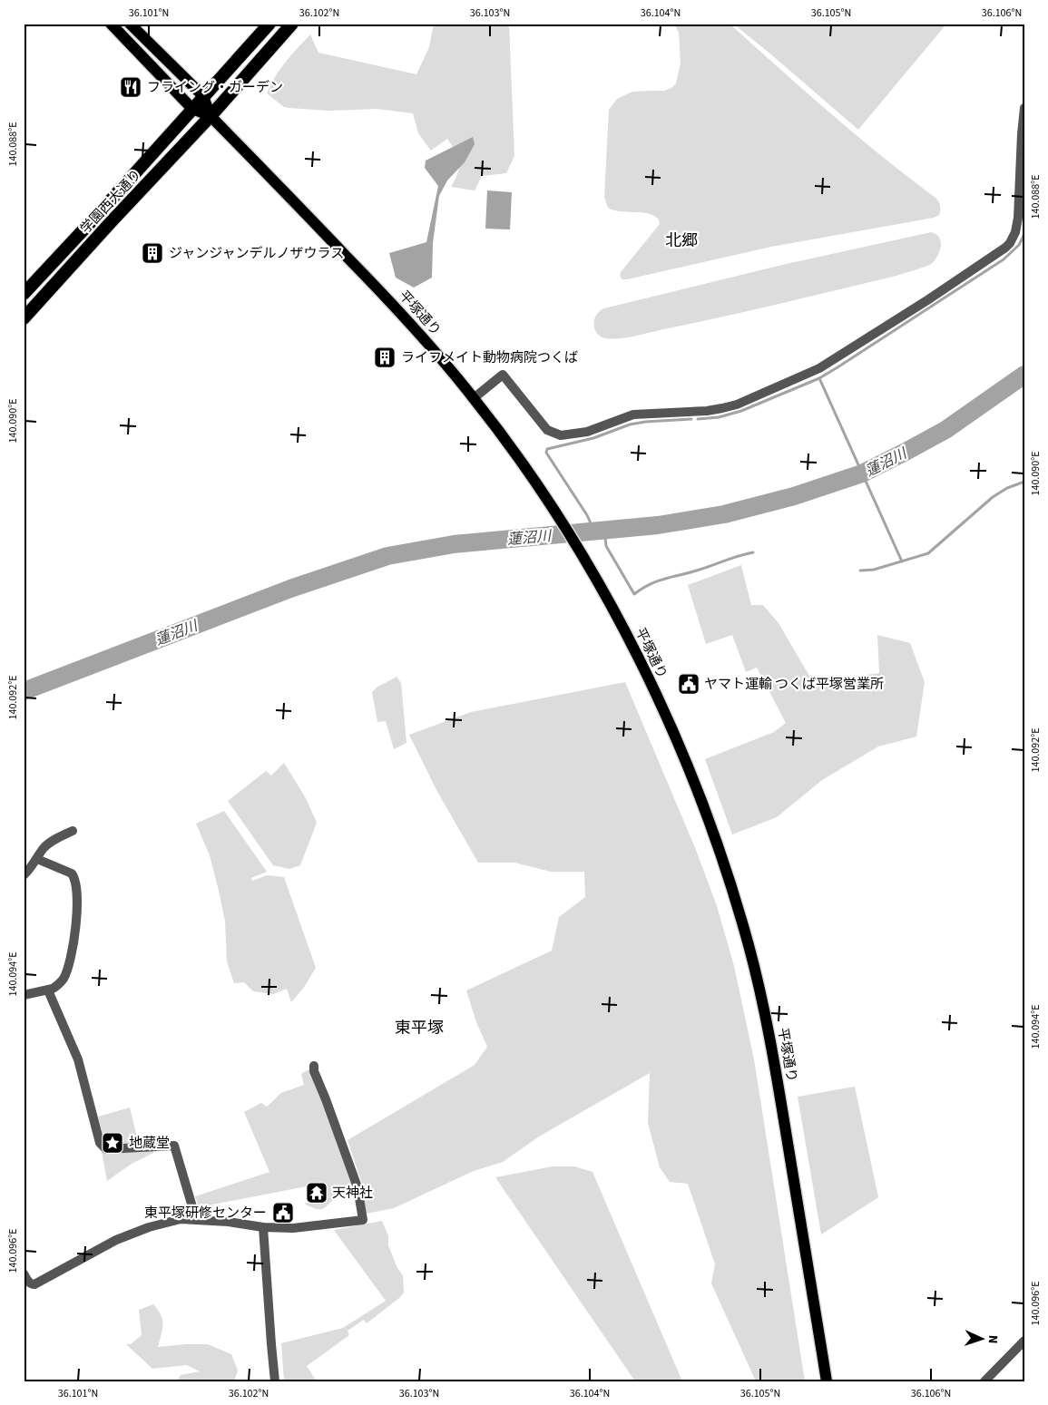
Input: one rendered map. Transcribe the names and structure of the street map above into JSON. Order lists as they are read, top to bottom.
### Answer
{
  "streets": {
    "highway": ["学園西大通り"],
    "main road": ["平塚通り"]
  },
  "crossings": [
    ["学園西大通り", "平塚通り"]
  ],
  "districts": ["北郷", "東平塚"],
  "water": ["蓮沼川"],
  "places": {
    "restaurant": ["フライング・ガーデン"],
    "building": ["ジャンジャンデルノザウラス", "ライフメイト動物病院つくば"],
    "public building": ["ヤマト運輸 つくば平塚営業所", "東平塚研修センター"],
    "place": ["地蔵堂"],
    "temple": ["天神社"]
  },
  "north": "right",
  "coordinates": [
    "36.101°N",
    "36.102°N",
    "36.103°N",
    "36.104°N",
    "36.105°N",
    "36.106°N",
    "140.088°E",
    "140.090°E",
    "140.092°E",
    "140.094°E",
    "140.096°E"
  ]
}
